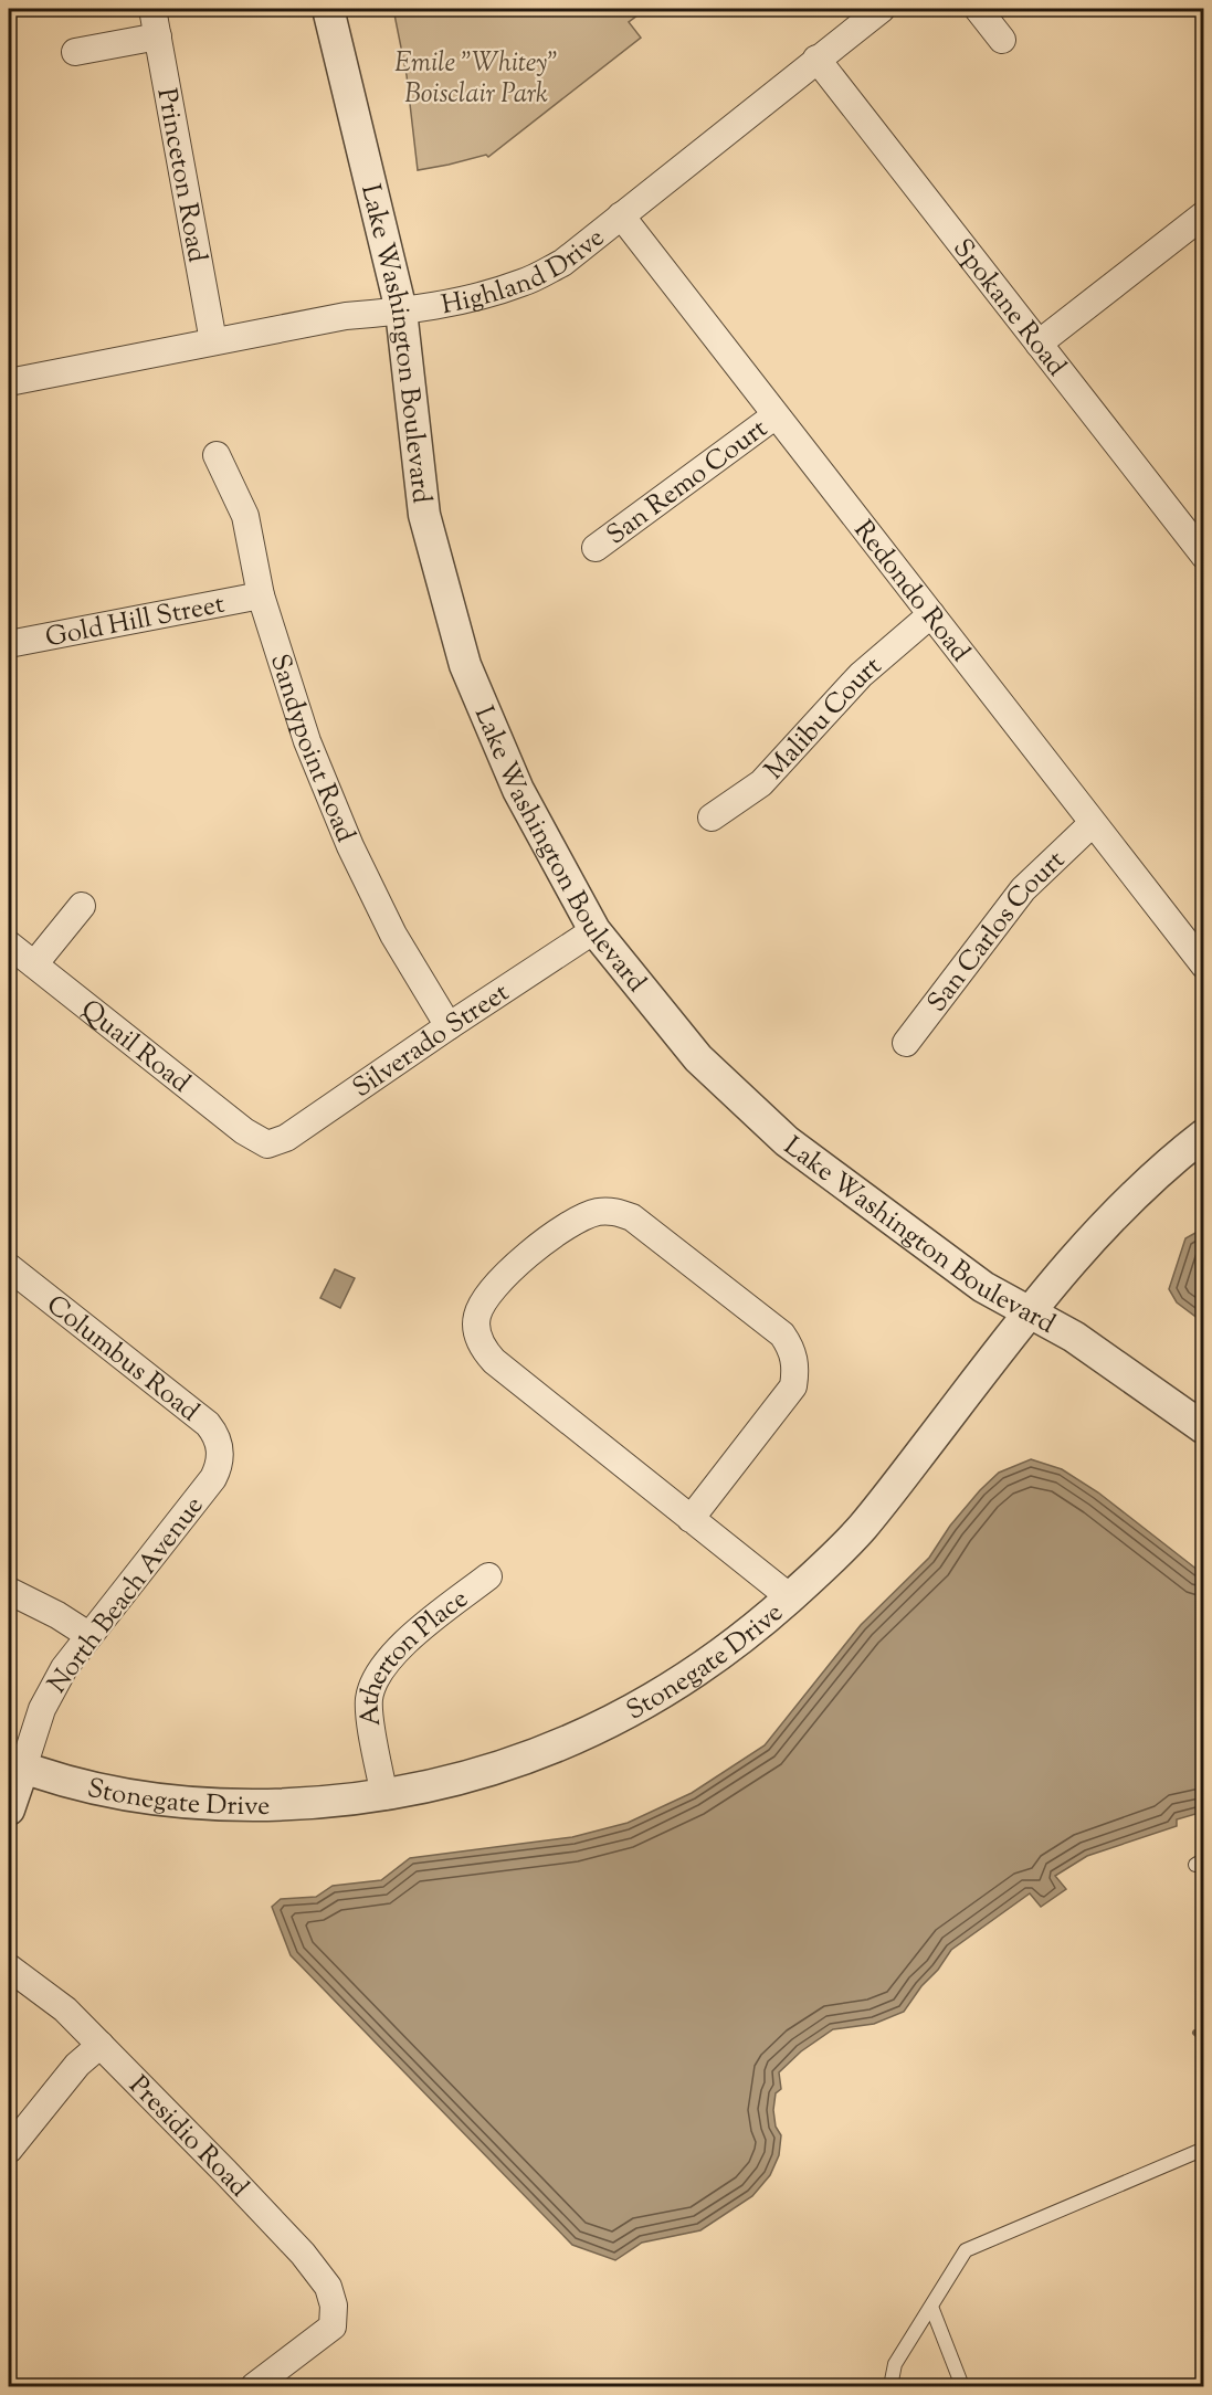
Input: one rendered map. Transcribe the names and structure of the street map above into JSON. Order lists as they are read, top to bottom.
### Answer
{
  "streets": {
    "street": [
      "Princeton Road",
      "Highland Drive",
      "Spokane Road",
      "Lake Washington Boulevard",
      "San Remo Court",
      "Redondo Road",
      "Gold Hill Street",
      "Malibu Court",
      "Sandypoint Road",
      "San Carlos Court",
      "Silverado Street",
      "Quail Road",
      "Columbus Road",
      "North Beach Avenue",
      "Stonegate Drive",
      "Atherton Place",
      "Presidio Road"
    ]
  },
  "crossings": [
    ["Princeton Road", "Highland Drive"],
    ["Highland Drive", "Spokane Road"],
    ["Highland Drive", "Lake Washington Boulevard"],
    ["Highland Drive", "Redondo Road"],
    ["Lake Washington Boulevard", "Silverado Street"],
    ["Lake Washington Boulevard", "Stonegate Drive"],
    ["San Remo Court", "Redondo Road"],
    ["Redondo Road", "Malibu Court"],
    ["Redondo Road", "San Carlos Court"],
    ["Gold Hill Street", "Sandypoint Road"],
    ["Sandypoint Road", "Silverado Street"],
    ["Silverado Street", "Quail Road"],
    ["Columbus Road", "North Beach Avenue"],
    ["North Beach Avenue", "Stonegate Drive"],
    ["Stonegate Drive", "Atherton Place"]
  ],
  "parks": ["Emile \"Whitey\" Boisclair Park"]
}
